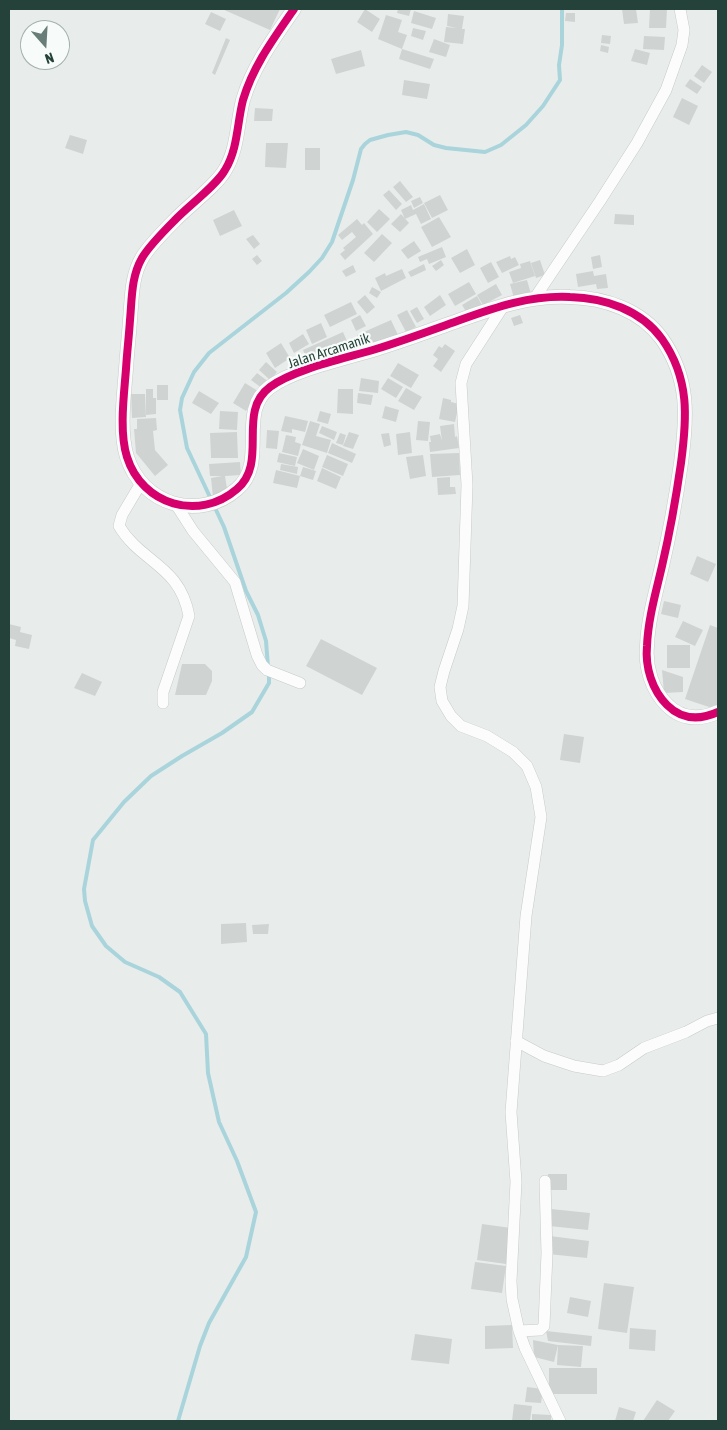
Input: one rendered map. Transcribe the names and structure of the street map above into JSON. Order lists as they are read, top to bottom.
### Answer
{
  "streets": {
    "street": ["Jalan Arcamanik"]
  },
  "north": "bottom"
}
